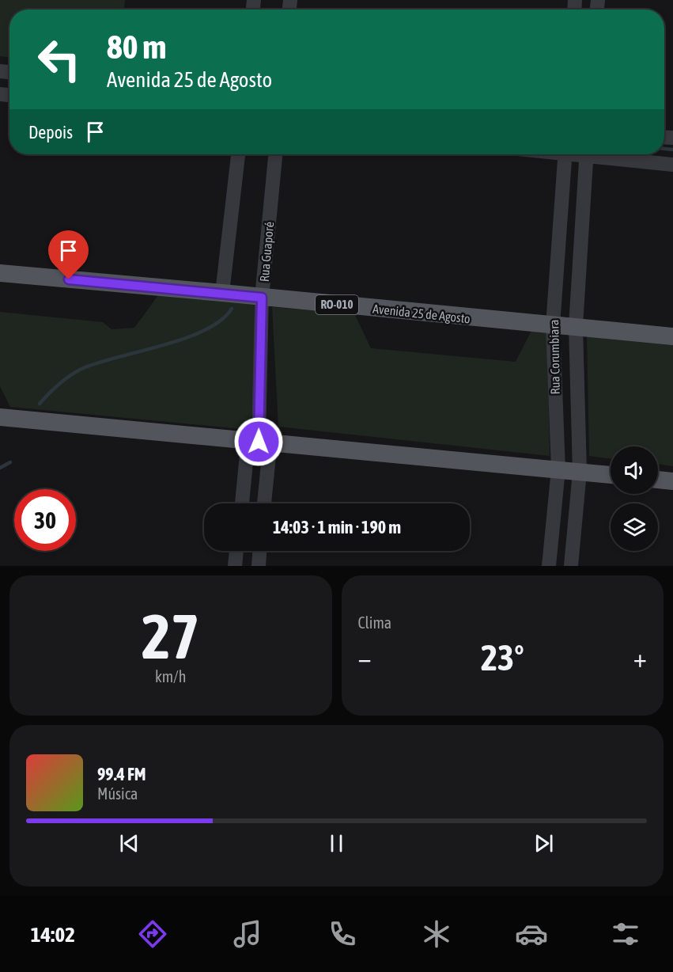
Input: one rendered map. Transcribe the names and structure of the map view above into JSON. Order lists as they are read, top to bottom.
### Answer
{
  "streets": {
    "main road": ["RO-010", "Avenida 25 de Agosto"],
    "street": ["Rua Guaporé", "Rua Corumbiara"]
  },
  "crossings": [
    ["Rua Guaporé", "Avenida 25 de Agosto"],
    ["Avenida 25 de Agosto", "Rua Corumbiara"]
  ],
  "page": {
    "turn": ["80 m", "Avenida 25 de Agosto"],
    "then": "Depois",
    "limit": "30",
    "trip": "14:03 · 1 min · 190 m",
    "tile": [
      ["27", "km/h"],
      "Clima"
    ],
    "heat": ["−", "23°", "+"],
    "song": ["99.4 FM", "Música"],
    "tabs": "14:02"
  }
}
